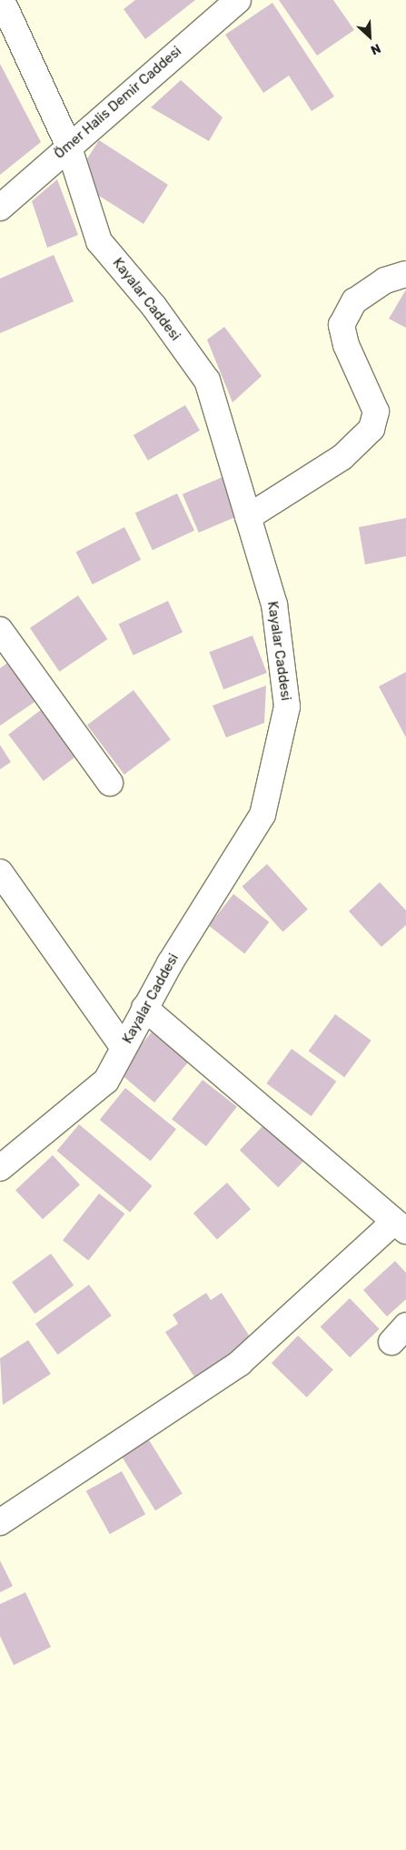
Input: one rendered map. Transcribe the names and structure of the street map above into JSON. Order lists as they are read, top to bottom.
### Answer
{
  "streets": {
    "street": ["Ömer Halis Demir Caddesi", "Kayalar Caddesi"]
  },
  "crossings": [
    ["Ömer Halis Demir Caddesi", "Kayalar Caddesi"]
  ],
  "north": "bottom right"
}
